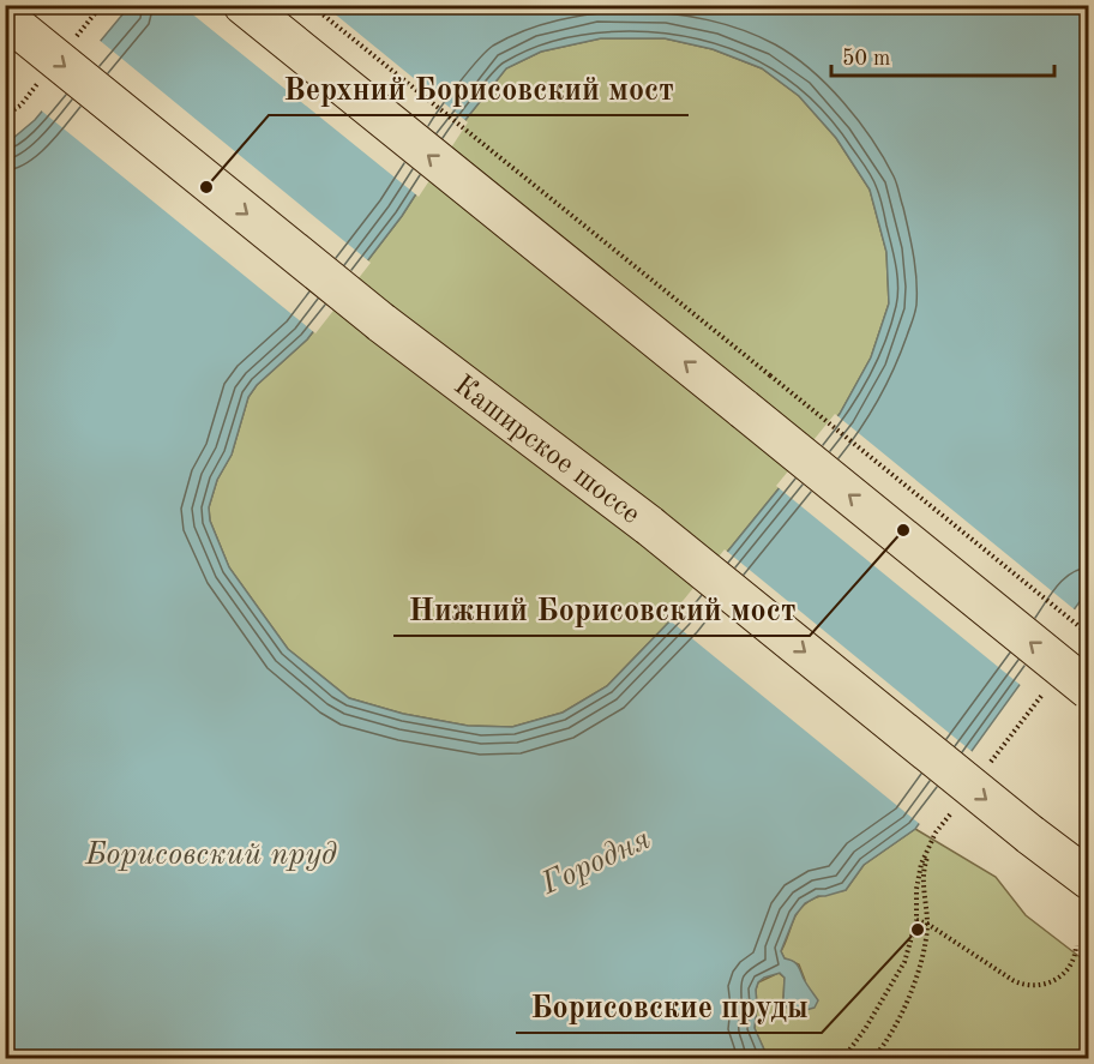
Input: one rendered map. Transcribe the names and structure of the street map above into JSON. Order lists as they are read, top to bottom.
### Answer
{
  "streets": {
    "main road": ["Каширское шоссе"]
  },
  "water": ["Борисовский пруд", "Городня"],
  "places": ["Верхний Борисовский мост", "Нижний Борисовский мост", "Борисовские пруды"],
  "scale_bar": "50 m"
}
